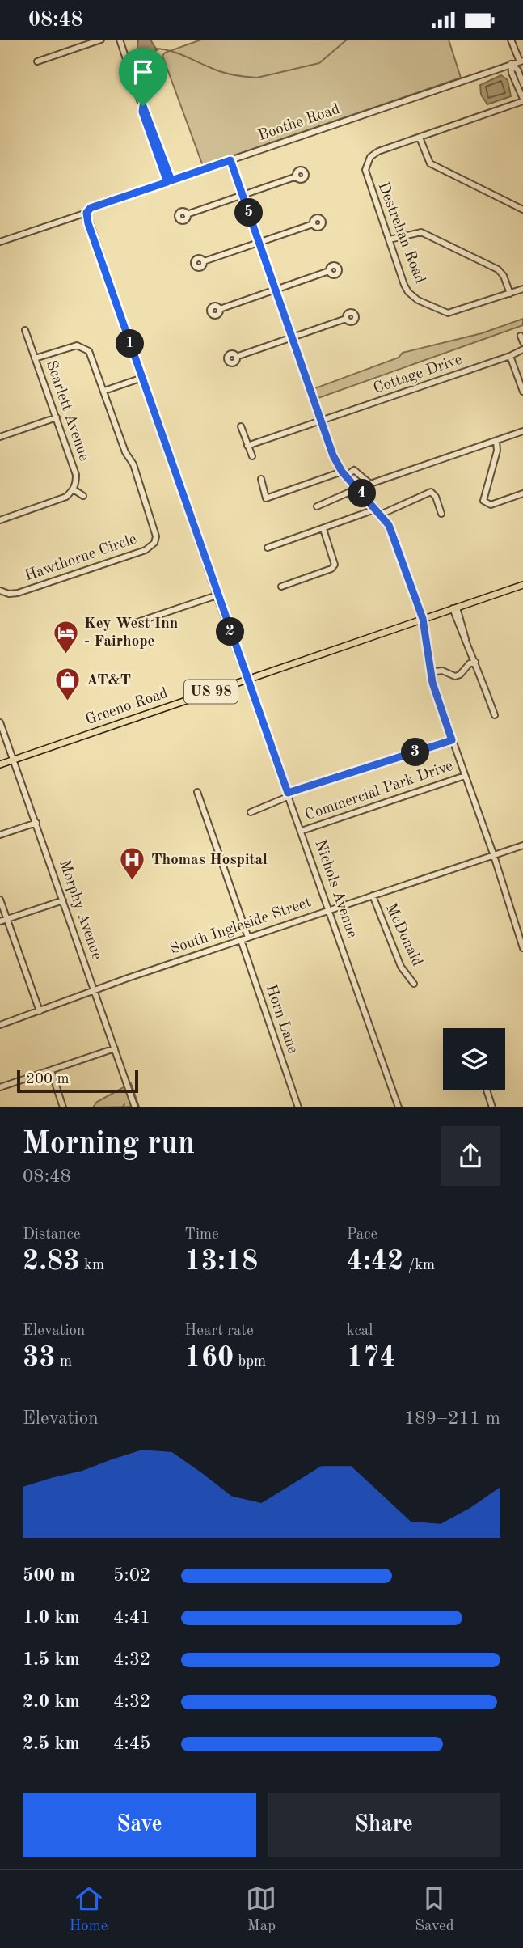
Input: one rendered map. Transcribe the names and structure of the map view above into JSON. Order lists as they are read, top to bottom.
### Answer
{
  "streets": {
    "main road": ["US 98", "Greeno Road"],
    "street": [
      "Boothe Road",
      "Destrehan Road",
      "Cottage Drive",
      "Scarlett Avenue",
      "Hawthorne Circle",
      "Commercial Park Drive",
      "Nichols Avenue",
      "Morphy Avenue",
      "South Ingleside Street",
      "McDonald",
      "Horn Lane"
    ]
  },
  "crossings": [
    ["Boothe Road", "Nichols Avenue"],
    ["US 98", "Greeno Road"],
    ["Greeno Road", "Nichols Avenue"],
    ["Greeno Road", "Morphy Avenue"],
    ["Commercial Park Drive", "Nichols Avenue"],
    ["Nichols Avenue", "South Ingleside Street"],
    ["Morphy Avenue", "South Ingleside Street"],
    ["South Ingleside Street", "McDonald"],
    ["South Ingleside Street", "Horn Lane"]
  ],
  "places": {
    "hotel": ["Key West Inn - Fairhope"],
    "shop": ["AT&T"],
    "hospital": ["Thomas Hospital"]
  },
  "scale_bar": "200 m",
  "page": {
    "status": "08:48",
    "pins": [
      "5",
      "1",
      "4",
      "2",
      "3"
    ],
    "scale": "200 m",
    "heading": ["Morning run", "08:48"],
    "stats": [
      ["Distance", "2.83 km"],
      ["Time", "13:18"],
      ["Pace", "4:42 /km"],
      ["Elevation", "33 m"],
      ["Heart rate", "160 bpm"],
      ["kcal", "174"]
    ],
    "chart": ["Elevation", "189–211 m"],
    "list": [
      {
        "name": "500 m",
        "note": "5:02"
      },
      {
        "name": "1.0 km",
        "note": "4:41"
      },
      {
        "name": "1.5 km",
        "note": "4:32"
      },
      {
        "name": "2.0 km",
        "note": "4:32"
      },
      {
        "name": "2.5 km",
        "note": "4:45"
      }
    ],
    "buttons": ["Save", "Share"],
    "tabs": ["Home", "Map", "Saved"]
  }
}
